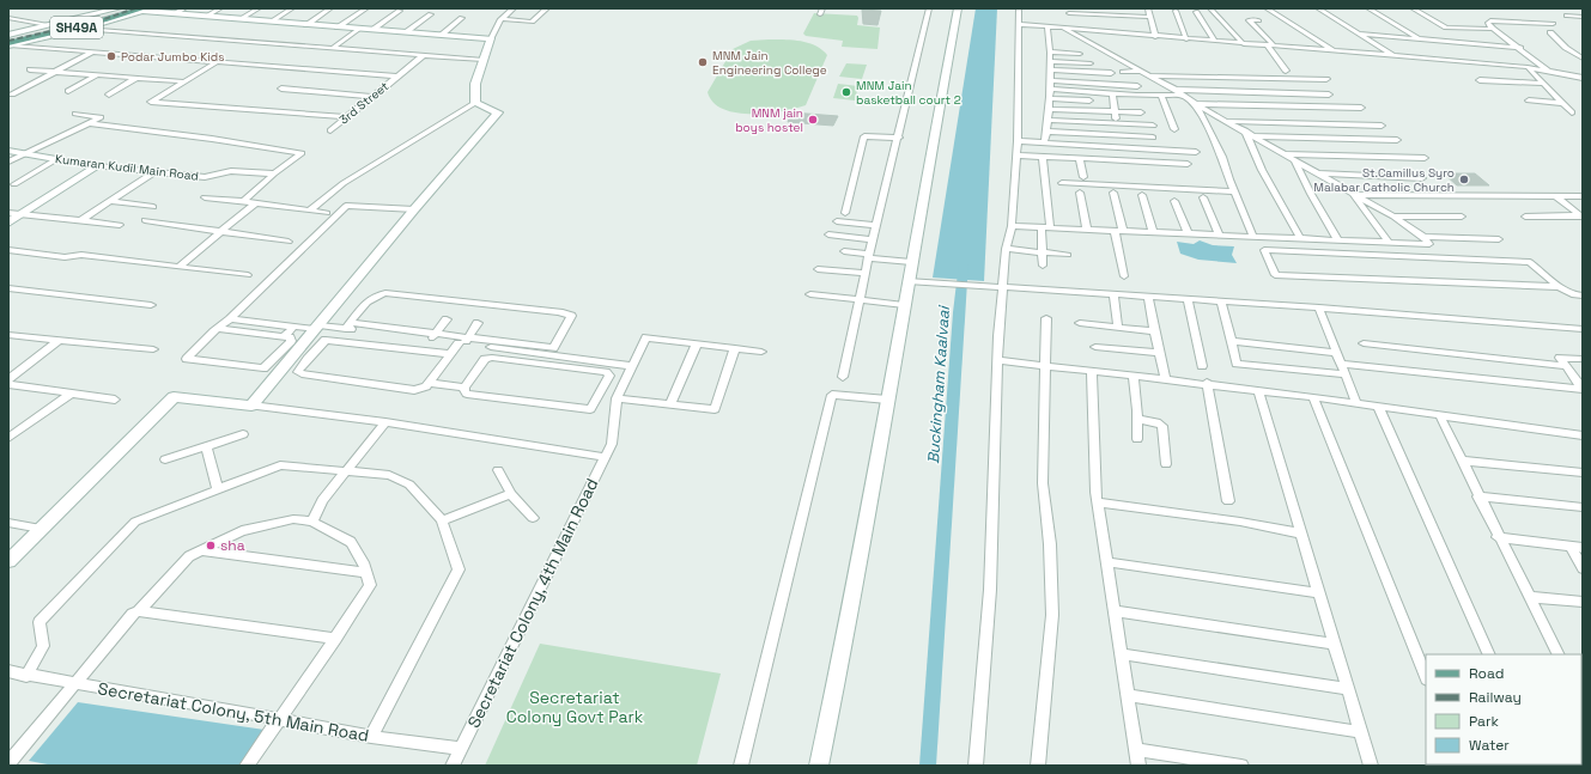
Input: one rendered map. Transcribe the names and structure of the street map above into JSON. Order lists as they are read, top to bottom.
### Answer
{
  "streets": {
    "main road": ["SH49A"],
    "street": [
      "3rd Street",
      "Kumaran Kudil Main Road",
      "Secretariat Colony, 4th Main Road",
      "Secretariat Colony, 5th Main Road"
    ]
  },
  "crossings": [
    ["Secretariat Colony, 4th Main Road", "Secretariat Colony, 5th Main Road"]
  ],
  "water": ["Buckingham Kaalvaai"],
  "parks": ["Secretariat Colony Govt Park"],
  "places": [
    "Podar Jumbo Kids",
    "MNM Jain Engineering College",
    "MNM Jain basketball court 2",
    "MNM jain boys hostel",
    "St.Camillus Syro Malabar Catholic Church",
    "sha"
  ],
  "legend": [
    "Road",
    "Railway",
    "Park",
    "Water"
  ]
}
